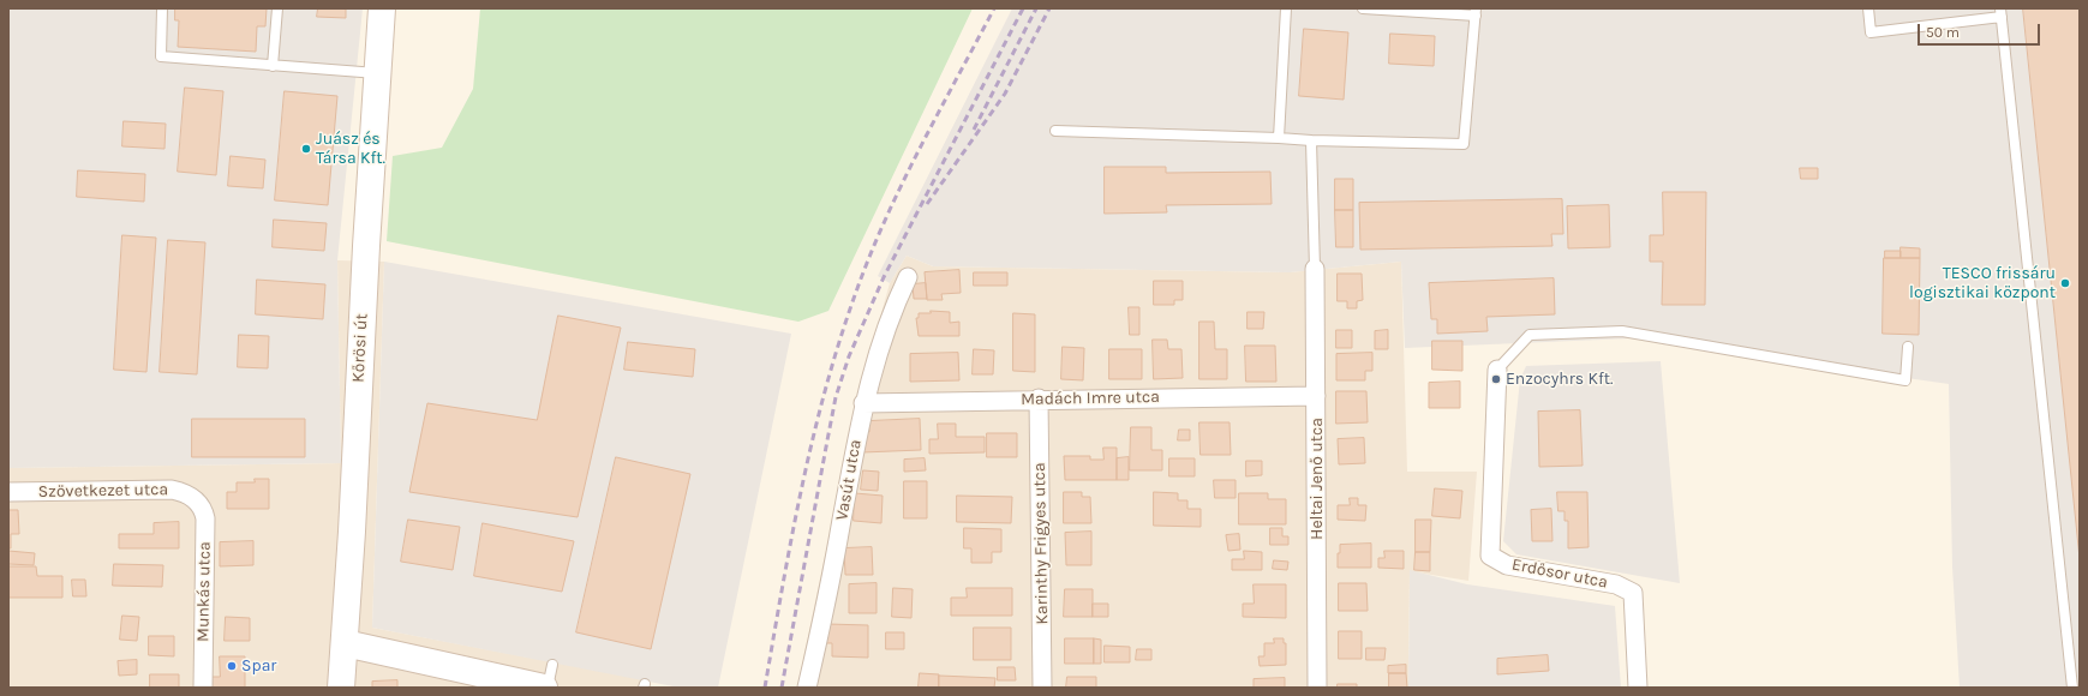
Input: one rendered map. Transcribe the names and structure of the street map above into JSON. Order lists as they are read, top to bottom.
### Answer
{
  "streets": {
    "main road": ["Kőrösi út"],
    "street": [
      "Madách Imre utca",
      "Heltai Jenő utca",
      "Vasút utca",
      "Szövetkezet utca",
      "Karinthy Frigyes utca",
      "Erdősor utca",
      "Munkás utca"
    ]
  },
  "crossings": [
    ["Madách Imre utca", "Heltai Jenő utca"],
    ["Madách Imre utca", "Vasút utca"],
    ["Madách Imre utca", "Karinthy Frigyes utca"],
    ["Szövetkezet utca", "Munkás utca"]
  ],
  "places": [
    "Juász és Társa Kft.",
    "TESCO frissáru logisztikai központ",
    "Enzocyhrs Kft.",
    "Spar"
  ],
  "scale_bar": "50 m"
}
